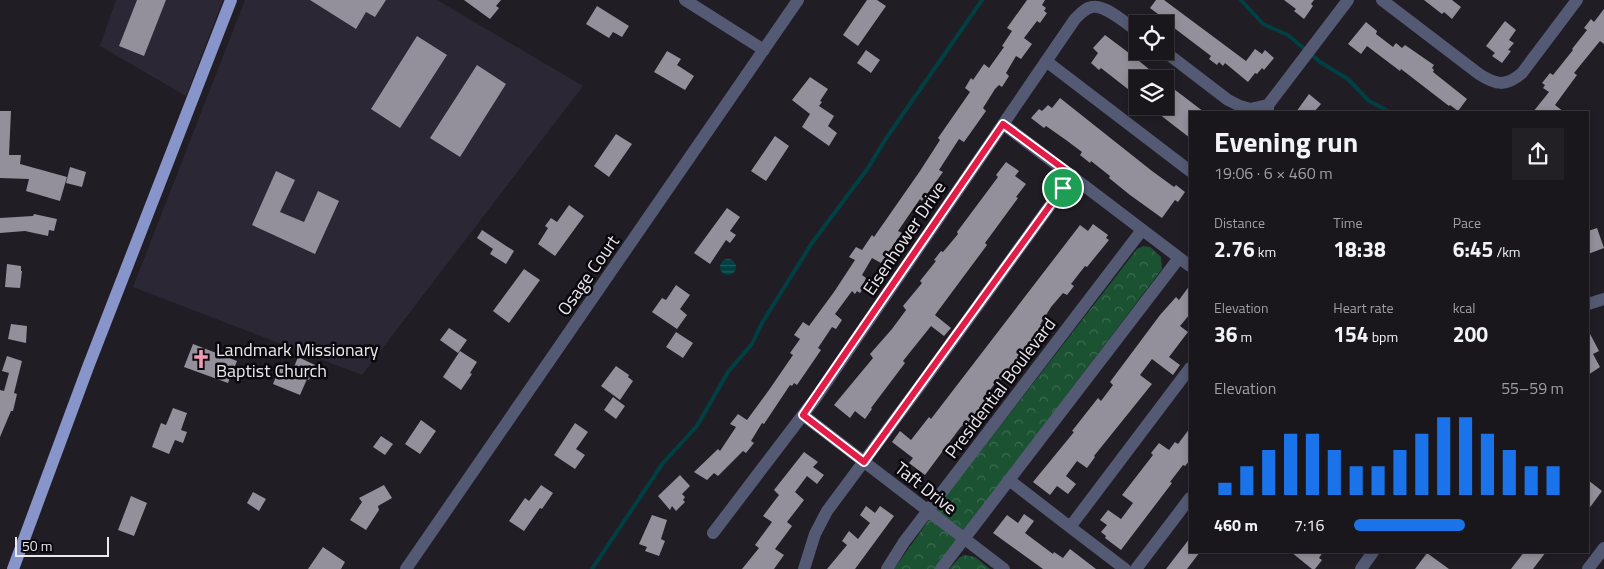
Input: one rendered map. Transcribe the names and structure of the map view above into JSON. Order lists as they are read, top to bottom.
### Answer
{
  "streets": {
    "street": [
      "Eisenhower Drive",
      "Osage Court",
      "Presidential Boulevard",
      "Taft Drive"
    ]
  },
  "crossings": [
    ["Eisenhower Drive", "Taft Drive"],
    ["Presidential Boulevard", "Taft Drive"]
  ],
  "places": {
    "church": ["Landmark Missionary Baptist Church"]
  },
  "scale_bar": "50 m",
  "page": {
    "heading": ["Evening run", "19:06 · 6 × 460 m"],
    "stats": [
      ["Distance", "2.76 km"],
      ["Time", "18:38"],
      ["Pace", "6:45 /km"],
      ["Elevation", "36 m"],
      ["Heart rate", "154 bpm"],
      ["kcal", "200"]
    ],
    "chart": ["Elevation", "55–59 m"],
    "list": [
      {
        "name": "460 m",
        "note": "7:16"
      }
    ],
    "scale": "50 m"
  }
}
